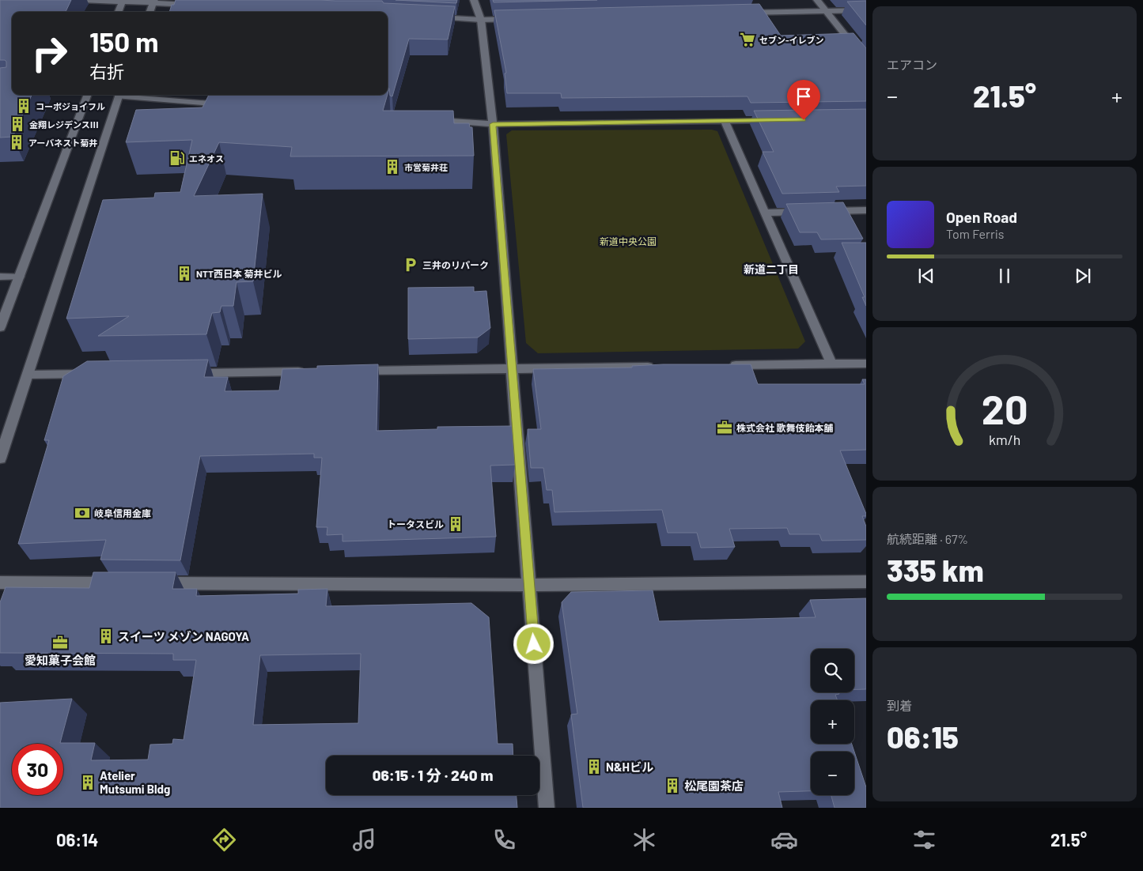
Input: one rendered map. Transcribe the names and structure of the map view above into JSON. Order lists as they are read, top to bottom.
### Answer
{
  "districts": ["新道二丁目"],
  "parks": ["新道中央公園"],
  "places": {
    "supermarket": ["セブン-イレブン"],
    "building": [
      "コーポジョイフル",
      "金翔レジデンスⅢ",
      "アーバネスト菊井",
      "市営菊井荘",
      "NTT西日本 菊井ビル",
      "トータスビル",
      "スイーツ メゾン NAGOYA",
      "N&Hビル",
      "Atelier Mutsumi Bldg",
      "松尾園茶店"
    ],
    "fuel station": ["エネオス"],
    "parking": ["三井のリパーク"],
    "office": ["株式会社 歌舞伎飴本舗", "愛知菓子会館"],
    "bank": ["岐阜信用金庫"]
  },
  "page": {
    "tile": [
      "エアコン",
      ["航続距離 · 67%", "335 km"],
      ["到着", "06:15"]
    ],
    "turn": ["150 m", "右折"],
    "heat": ["−", "21.5°", "+"],
    "song": ["Open Road", "Tom Ferris"],
    "map_buttons": ["+", "−"],
    "limit": "30",
    "trip": "06:15 · 1 分 · 240 m",
    "tabs": ["06:14", "21.5°"],
    "gauge": ["20", "km/h"]
  }
}
